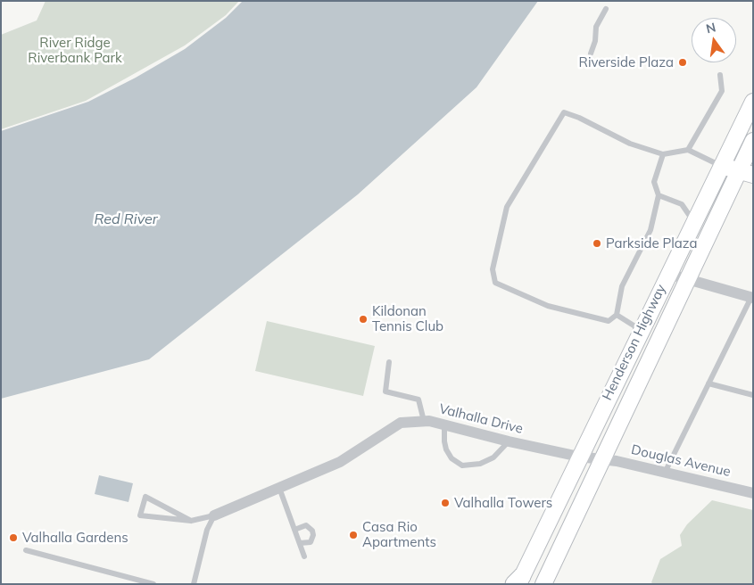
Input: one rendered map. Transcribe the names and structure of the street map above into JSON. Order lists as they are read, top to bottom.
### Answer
{
  "streets": {
    "main road": ["Henderson Highway"],
    "street": ["Valhalla Drive", "Douglas Avenue"]
  },
  "crossings": [
    ["Henderson Highway", "Valhalla Drive"],
    ["Henderson Highway", "Douglas Avenue"],
    ["Valhalla Drive", "Douglas Avenue"]
  ],
  "water": ["Red River"],
  "parks": ["River Ridge Riverbank Park"],
  "places": [
    "Riverside Plaza",
    "Parkside Plaza",
    "Kildonan Tennis Club",
    "Valhalla Towers",
    "Casa Rio Apartments",
    "Valhalla Gardens"
  ],
  "north": "top"
}
